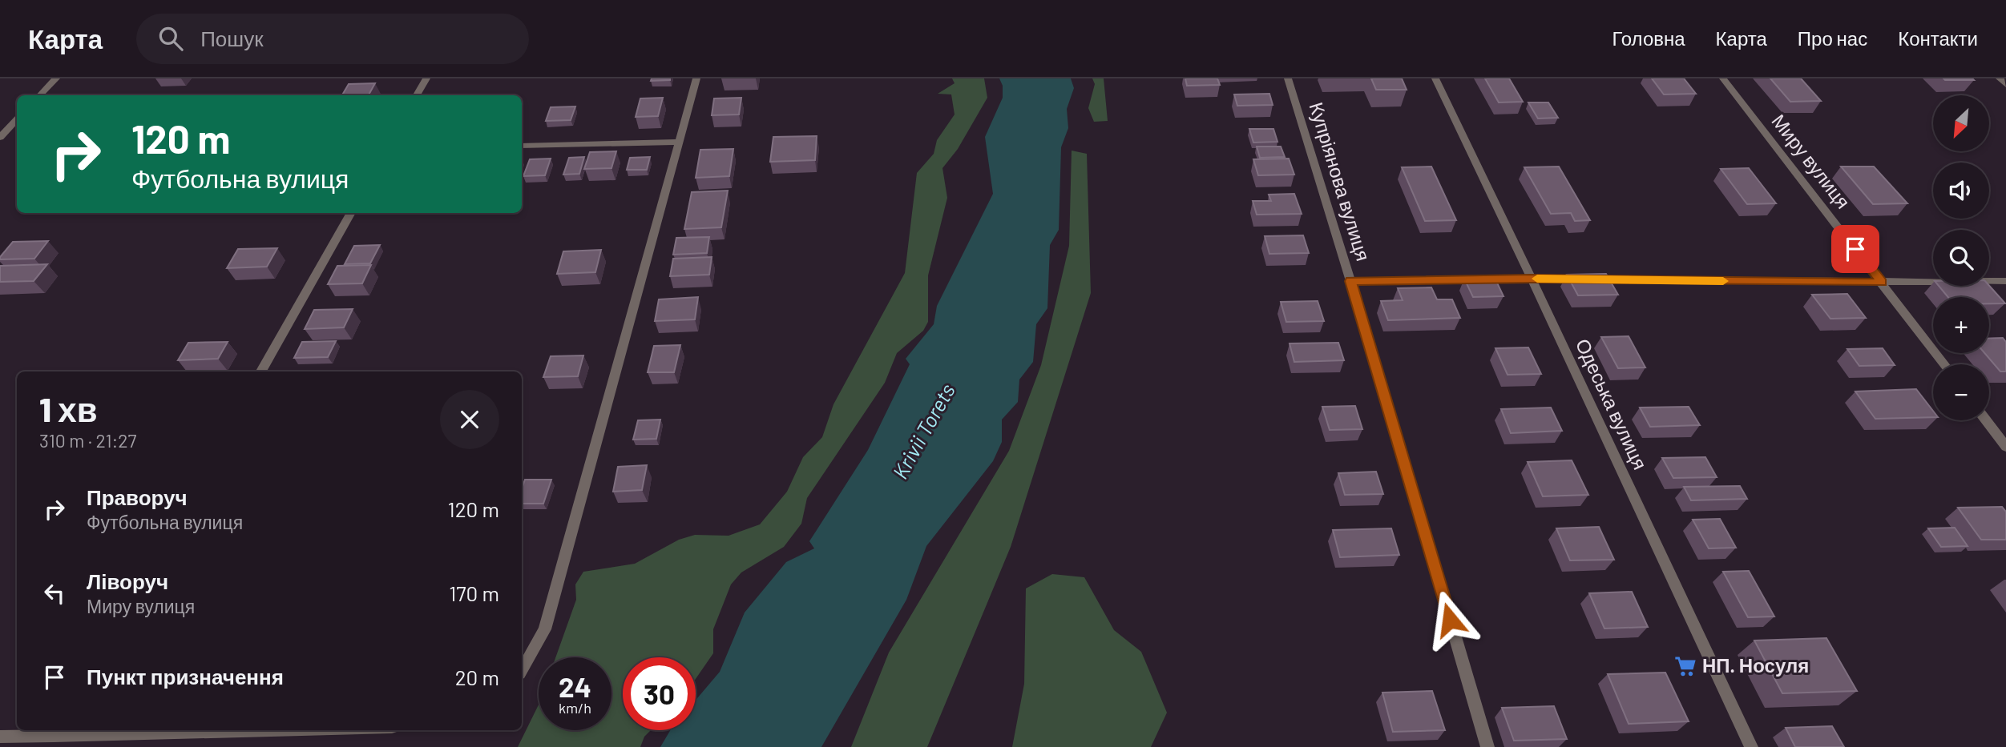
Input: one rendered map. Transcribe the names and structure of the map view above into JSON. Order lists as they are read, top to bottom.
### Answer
{
  "streets": {
    "street": ["Миру вулиця", "Купріянова вулиця", "Одеська вулиця"]
  },
  "water": ["Krivii Torets"],
  "places": {
    "supermarket": ["НП. Носуля"]
  },
  "north": "bottom left",
  "page": {
    "header": "Карта",
    "search": "Пошук",
    "nav": [
      "Головна",
      "Карта",
      "Про нас",
      "Контакти"
    ],
    "map_buttons": ["+", "−"],
    "turn": ["120 m", "Футбольна вулиця"],
    "heading": ["1 хв", "310 m · 21:27"],
    "list": [
      {
        "name": "Праворуч",
        "note": "Футбольна вулиця",
        "value": "120 m"
      },
      {
        "name": "Ліворуч",
        "note": "Миру вулиця",
        "value": "170 m"
      },
      {
        "name": "Пункт призначення",
        "value": "20 m"
      }
    ],
    "speed": "24 km/h",
    "limit": "30"
  }
}
